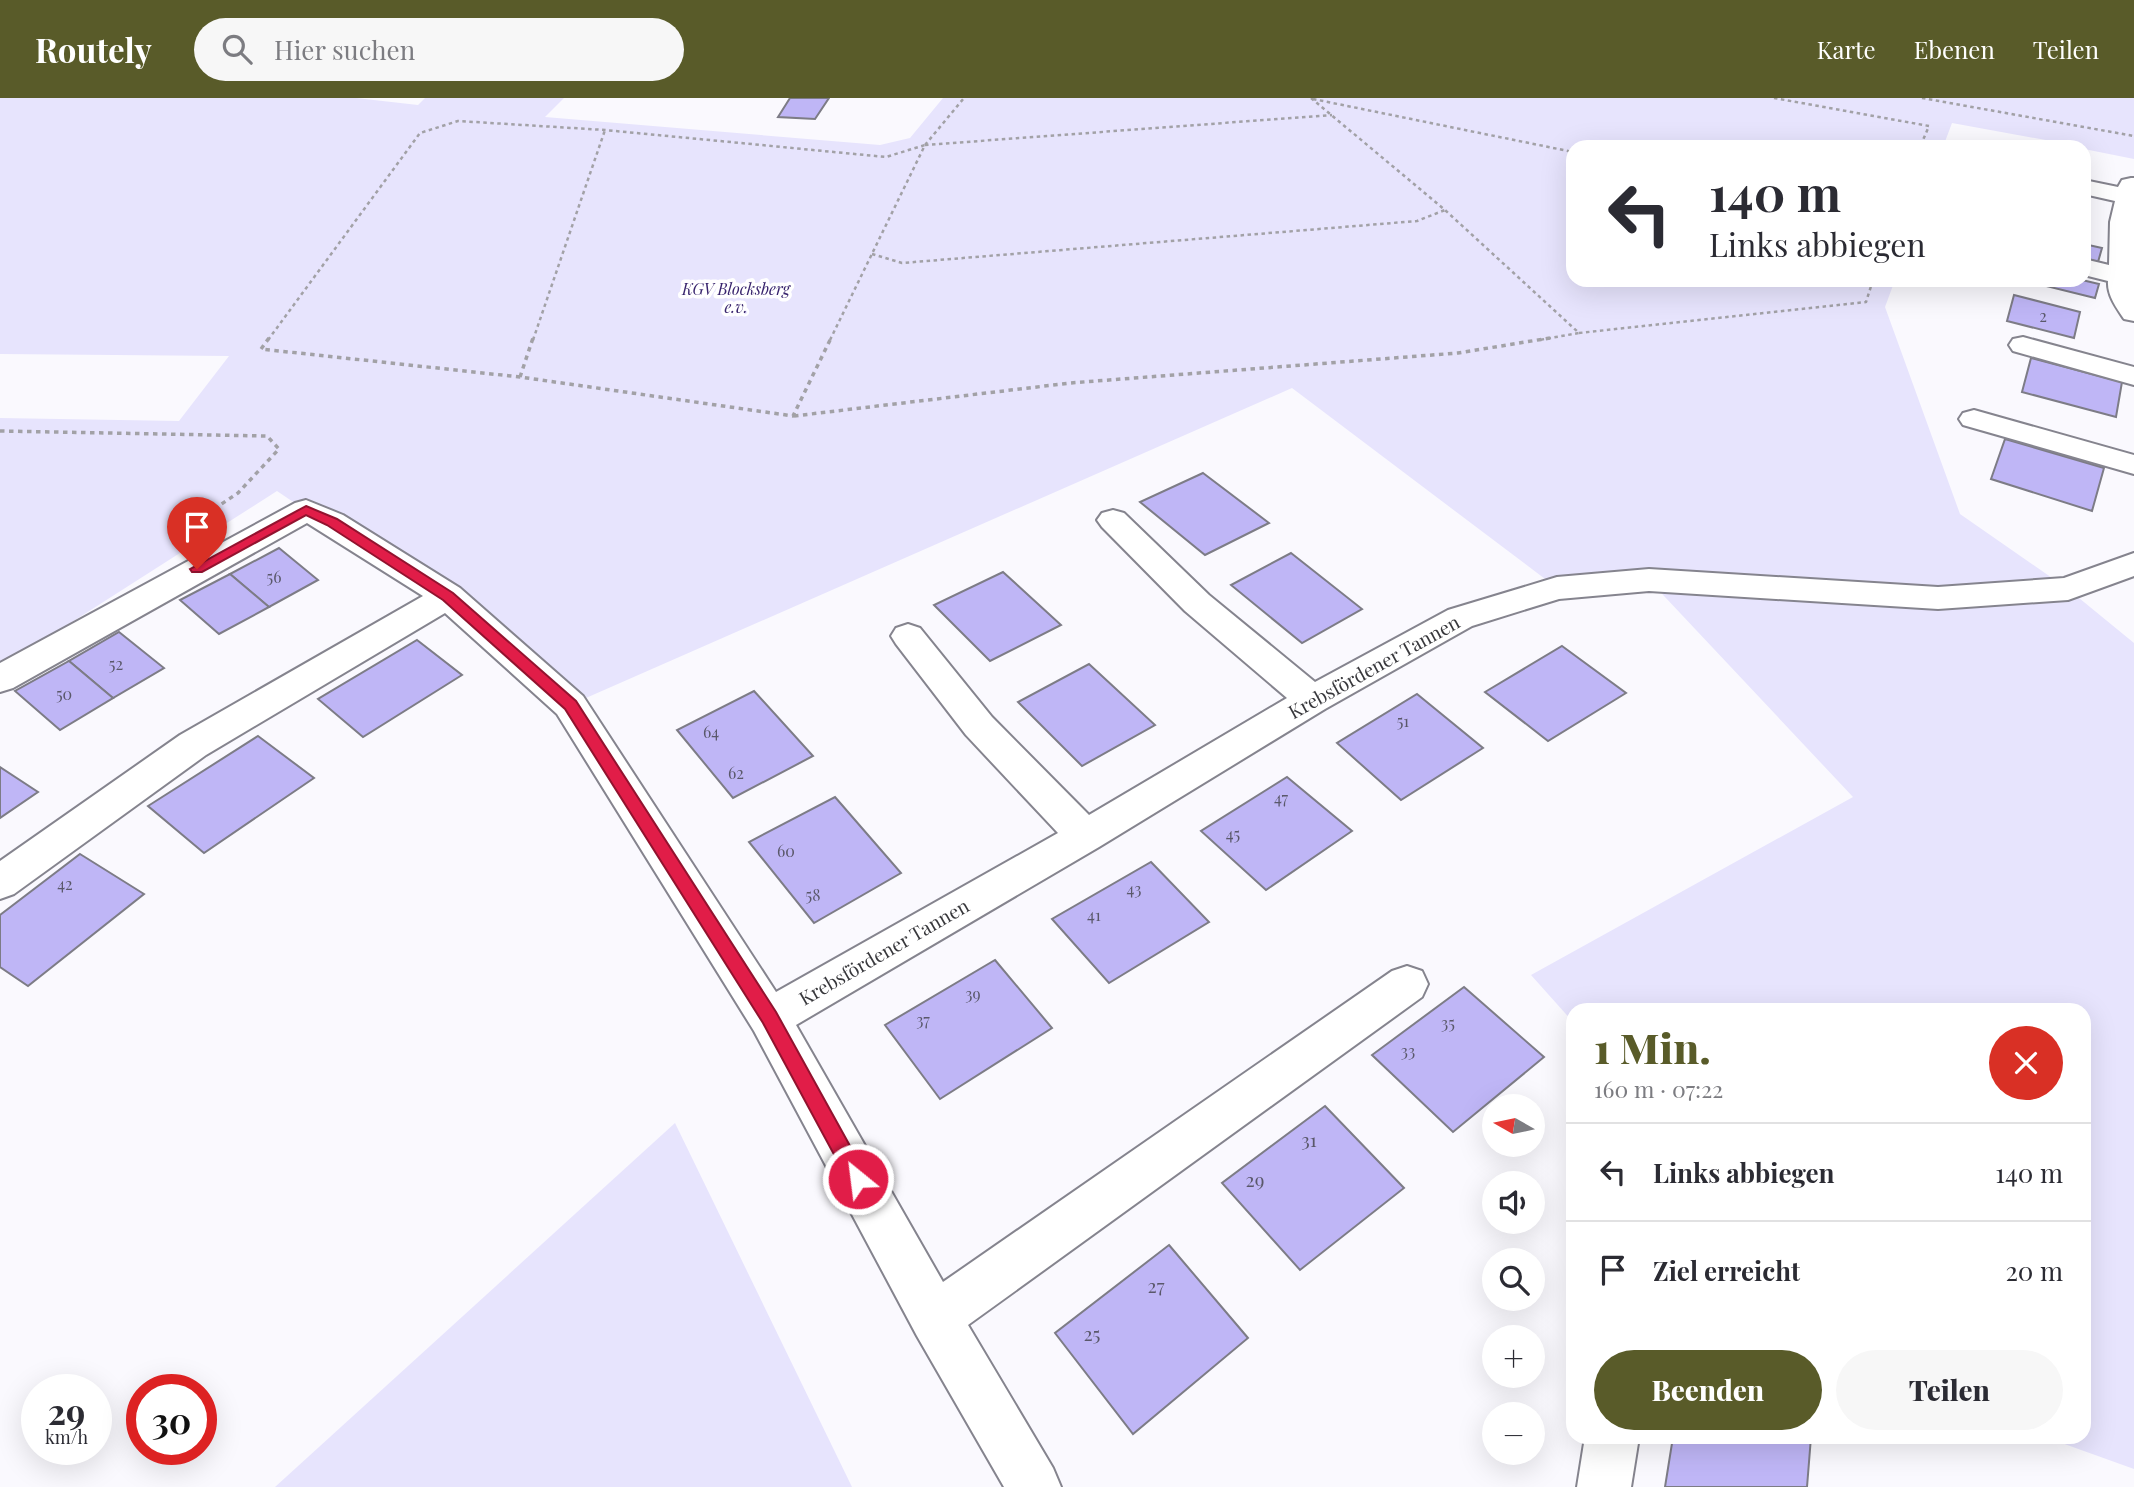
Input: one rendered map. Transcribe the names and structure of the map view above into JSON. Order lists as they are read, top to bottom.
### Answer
{
  "streets": {
    "street": ["Krebsfördener Tannen"]
  },
  "parks": ["KGV Blocksberg e.v."],
  "house_numbers": [
    "2",
    "56",
    "52",
    "50",
    "51",
    "64",
    "62",
    "47",
    "45",
    "60",
    "42",
    "43",
    "58",
    "41",
    "39",
    "37",
    "35",
    "33",
    "31",
    "29",
    "27",
    "25"
  ],
  "north": "left",
  "page": {
    "header": "Routely",
    "search": "Hier suchen",
    "nav": ["Karte", "Ebenen", "Teilen"],
    "turn": ["140 m", "Links abbiegen"],
    "heading": ["1 Min.", "160 m · 07:22"],
    "map_buttons": ["+", "−"],
    "list": [
      {
        "name": "Links abbiegen",
        "value": "140 m"
      },
      {
        "name": "Ziel erreicht",
        "value": "20 m"
      }
    ],
    "buttons": ["Beenden", "Teilen"],
    "speed": "29 km/h",
    "limit": "30"
  }
}
